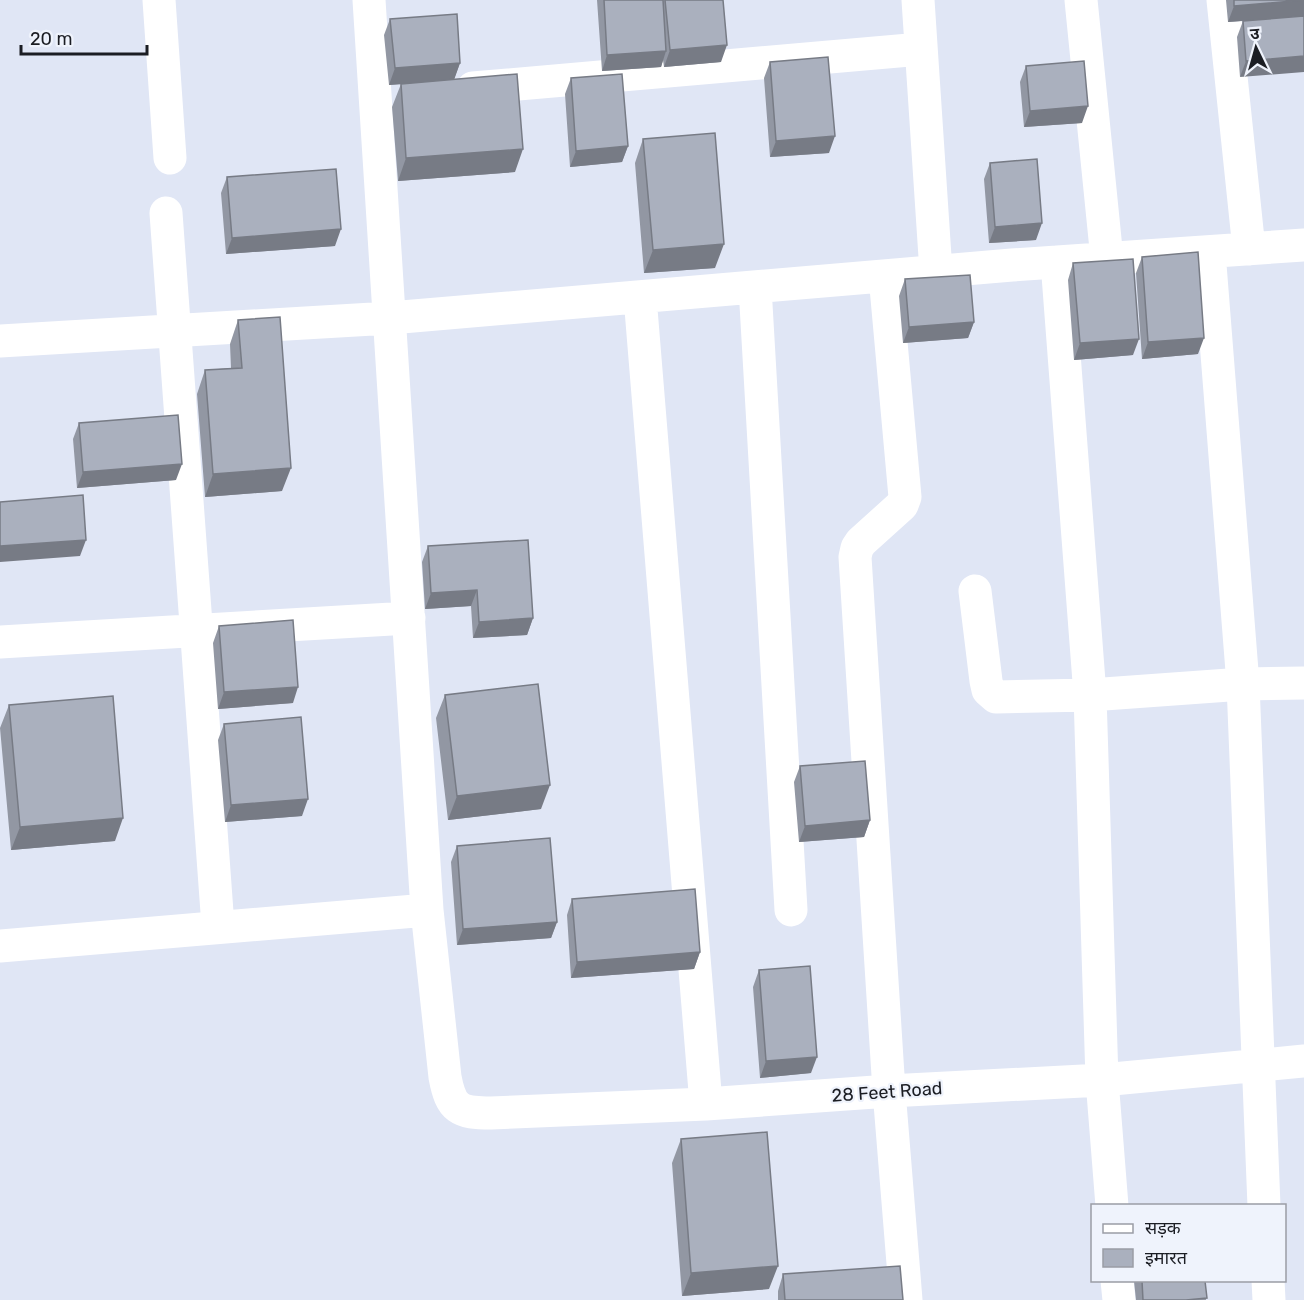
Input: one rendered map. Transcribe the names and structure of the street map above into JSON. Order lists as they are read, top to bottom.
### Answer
{
  "streets": {
    "street": ["28 Feet Road"]
  },
  "legend": ["सड़क", "इमारत"],
  "scale_bar": "20 m",
  "north": "top"
}
